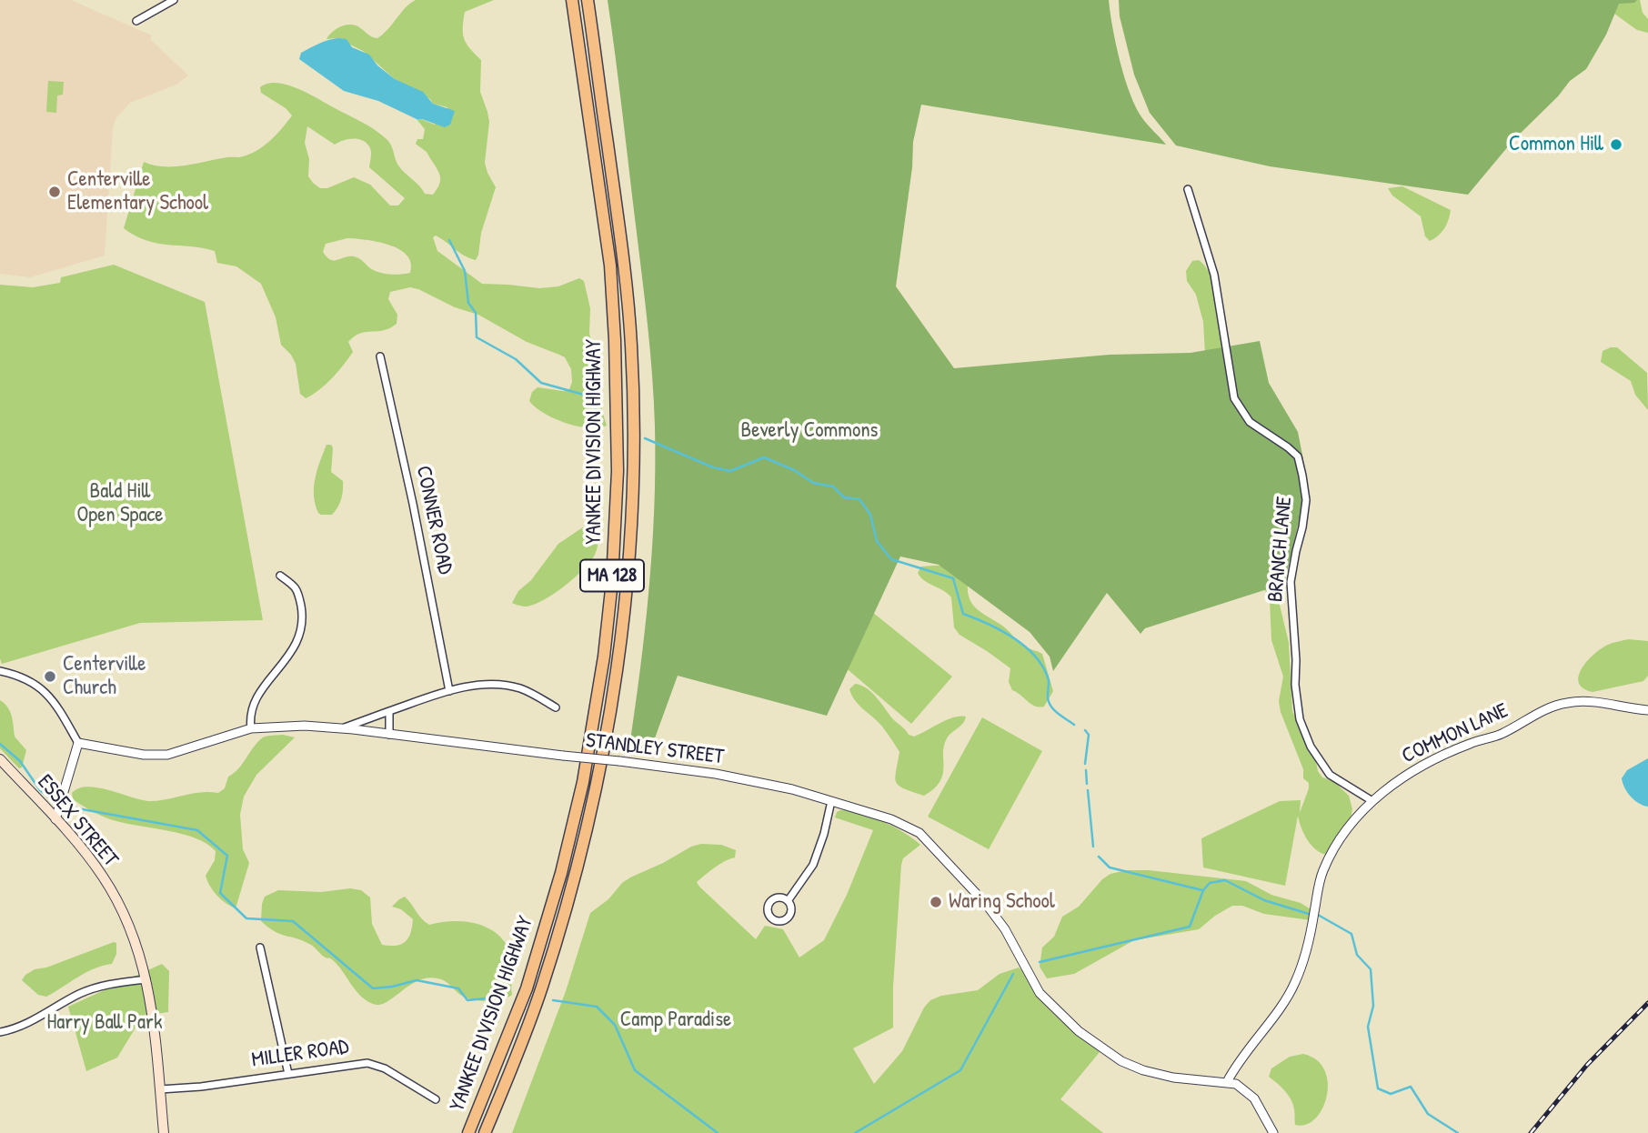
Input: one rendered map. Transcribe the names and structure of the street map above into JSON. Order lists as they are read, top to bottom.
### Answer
{
  "streets": {
    "highway": ["YANKEE DIVISION HIGHWAY", "MA 128"],
    "main road": ["ESSEX STREET"],
    "street": [
      "CONNER ROAD",
      "BRANCH LANE",
      "COMMON LANE",
      "STANDLEY STREET",
      "MILLER ROAD"
    ]
  },
  "crossings": [
    ["BRANCH LANE", "COMMON LANE"],
    ["COMMON LANE", "STANDLEY STREET"],
    ["ESSEX STREET", "MILLER ROAD"]
  ],
  "parks": [
    "Beverly Commons",
    "Bald Hill Open Space",
    "Camp Paradise",
    "Harry Ball Park"
  ],
  "places": [
    "Common Hill",
    "Centerville Elementary School",
    "Centerville Church",
    "Waring School"
  ]
}
